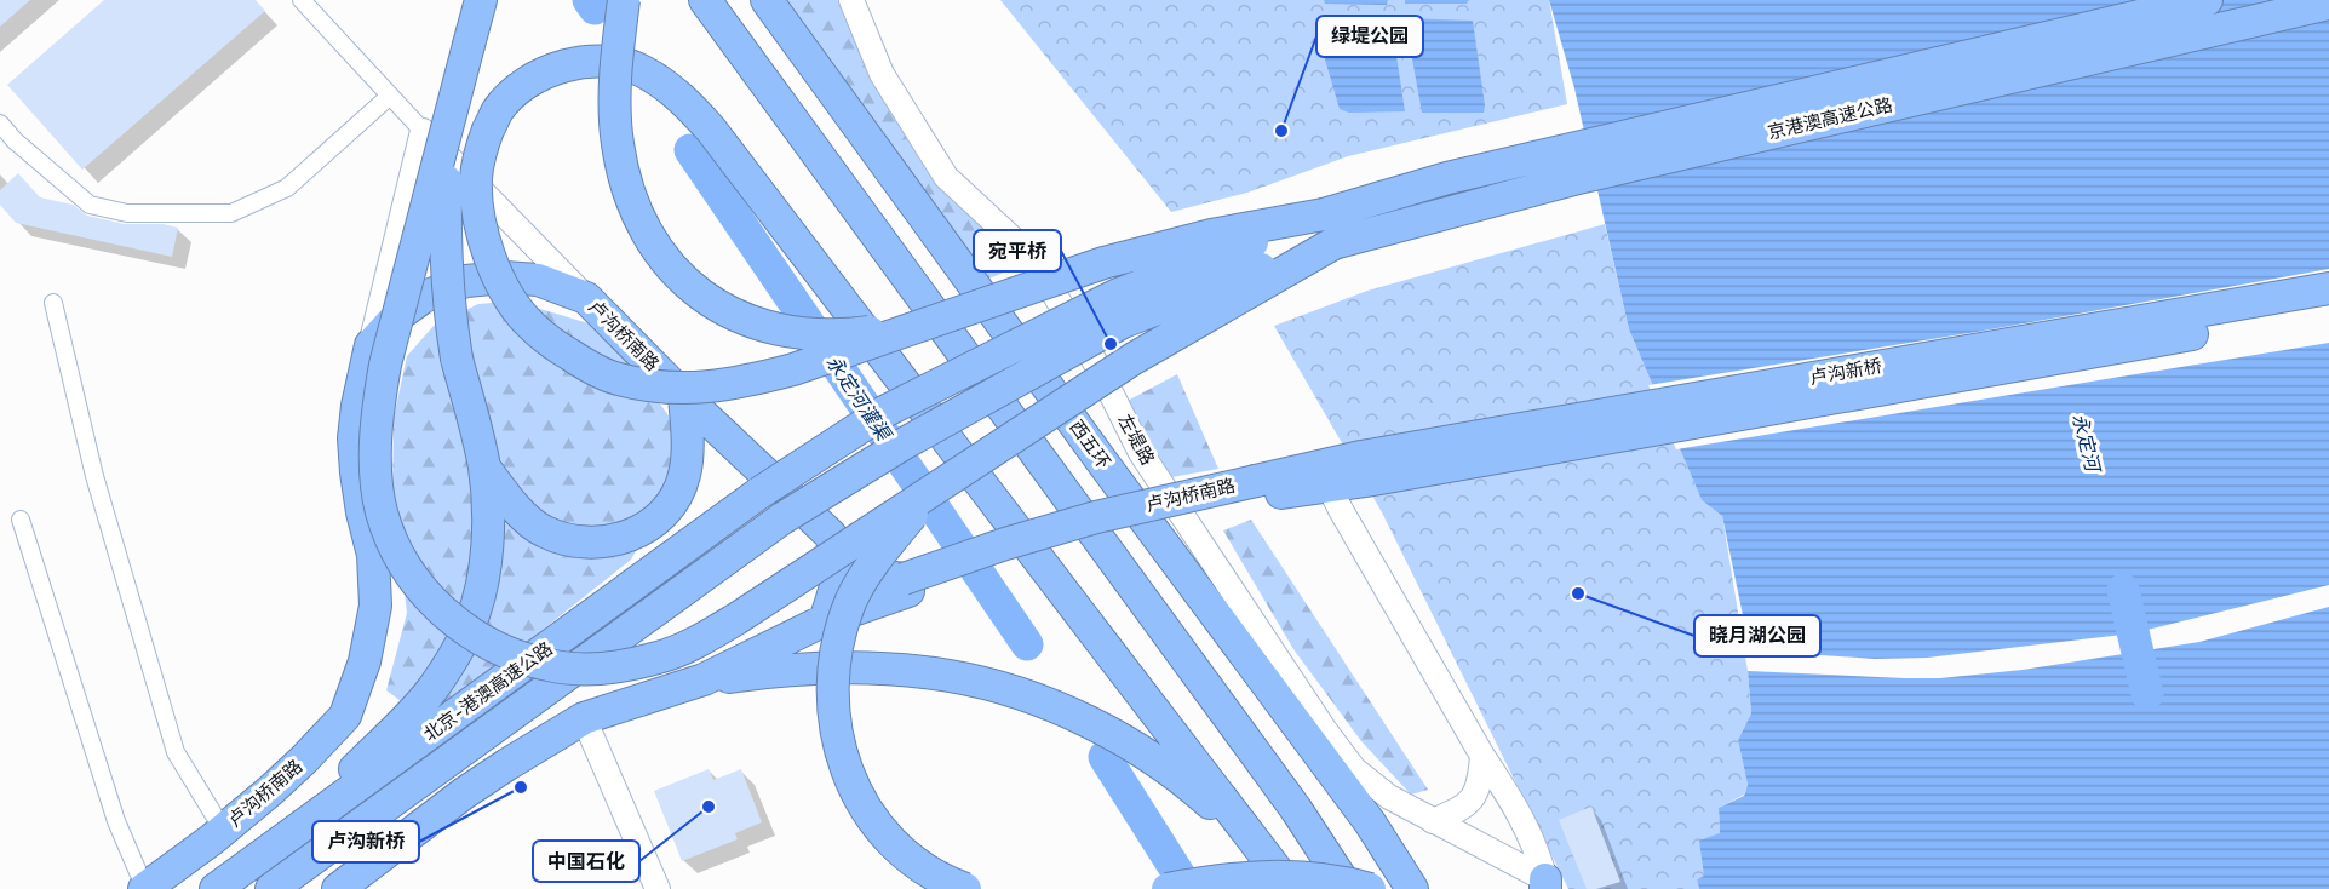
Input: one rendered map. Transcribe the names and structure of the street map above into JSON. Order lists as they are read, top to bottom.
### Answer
{
  "streets": {
    "highway": [
      "京港澳高速公路",
      "卢沟桥南路",
      "卢沟新桥",
      "西五环",
      "北京-港澳高速公路"
    ],
    "street": ["左堤路"]
  },
  "crossings": [
    ["京港澳高速公路", "北京-港澳高速公路"],
    ["卢沟桥南路", "卢沟新桥"]
  ],
  "water": ["永定河灌渠", "永定河"],
  "places": [
    "绿堤公园",
    "宛平桥",
    "晓月湖公园",
    "卢沟新桥",
    "中国石化"
  ]
}
